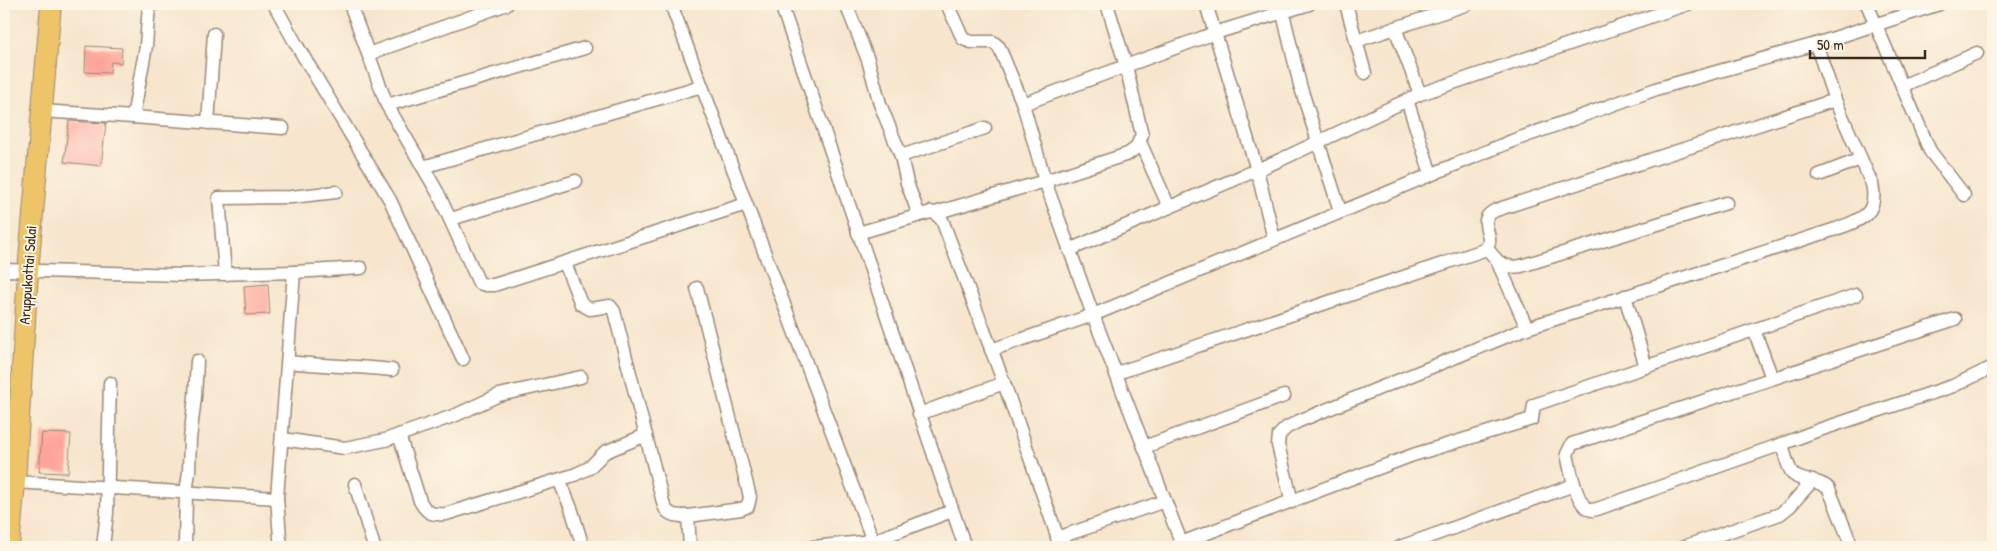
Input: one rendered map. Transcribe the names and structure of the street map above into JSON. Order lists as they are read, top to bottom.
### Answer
{
  "streets": {
    "main road": ["Aruppukottai Salai"]
  },
  "scale_bar": "50 m"
}
